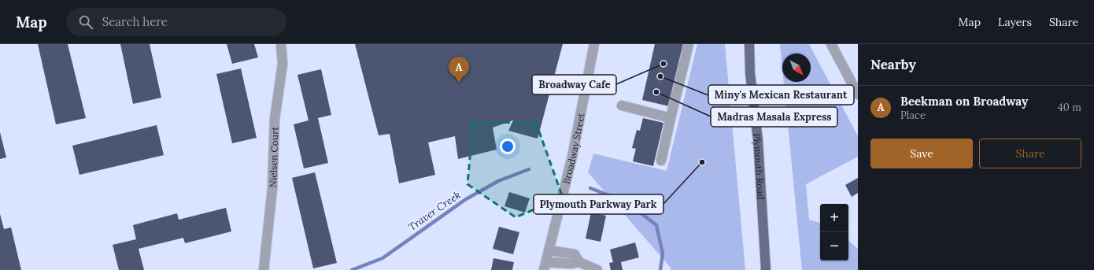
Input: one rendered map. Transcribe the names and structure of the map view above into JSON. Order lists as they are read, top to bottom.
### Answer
{
  "streets": {
    "main road": ["Plymouth Road"],
    "street": ["Broadway Street", "Nielsen Court"]
  },
  "water": ["Traver Creek"],
  "places": [
    "Broadway Cafe",
    "Miny's Mexican Restaurant",
    "Madras Masala Express",
    "Plymouth Parkway Park"
  ],
  "north": "bottom right",
  "page": {
    "header": "Map",
    "search": "Search here",
    "nav": ["Map", "Layers", "Share"],
    "heading": "Nearby",
    "pins": "A",
    "list": [
      {
        "mark": "A",
        "name": "Beekman on Broadway",
        "note": "Place",
        "value": "40 m"
      }
    ],
    "buttons": ["Save", "Share"],
    "map_buttons": ["+", "−"]
  }
}
